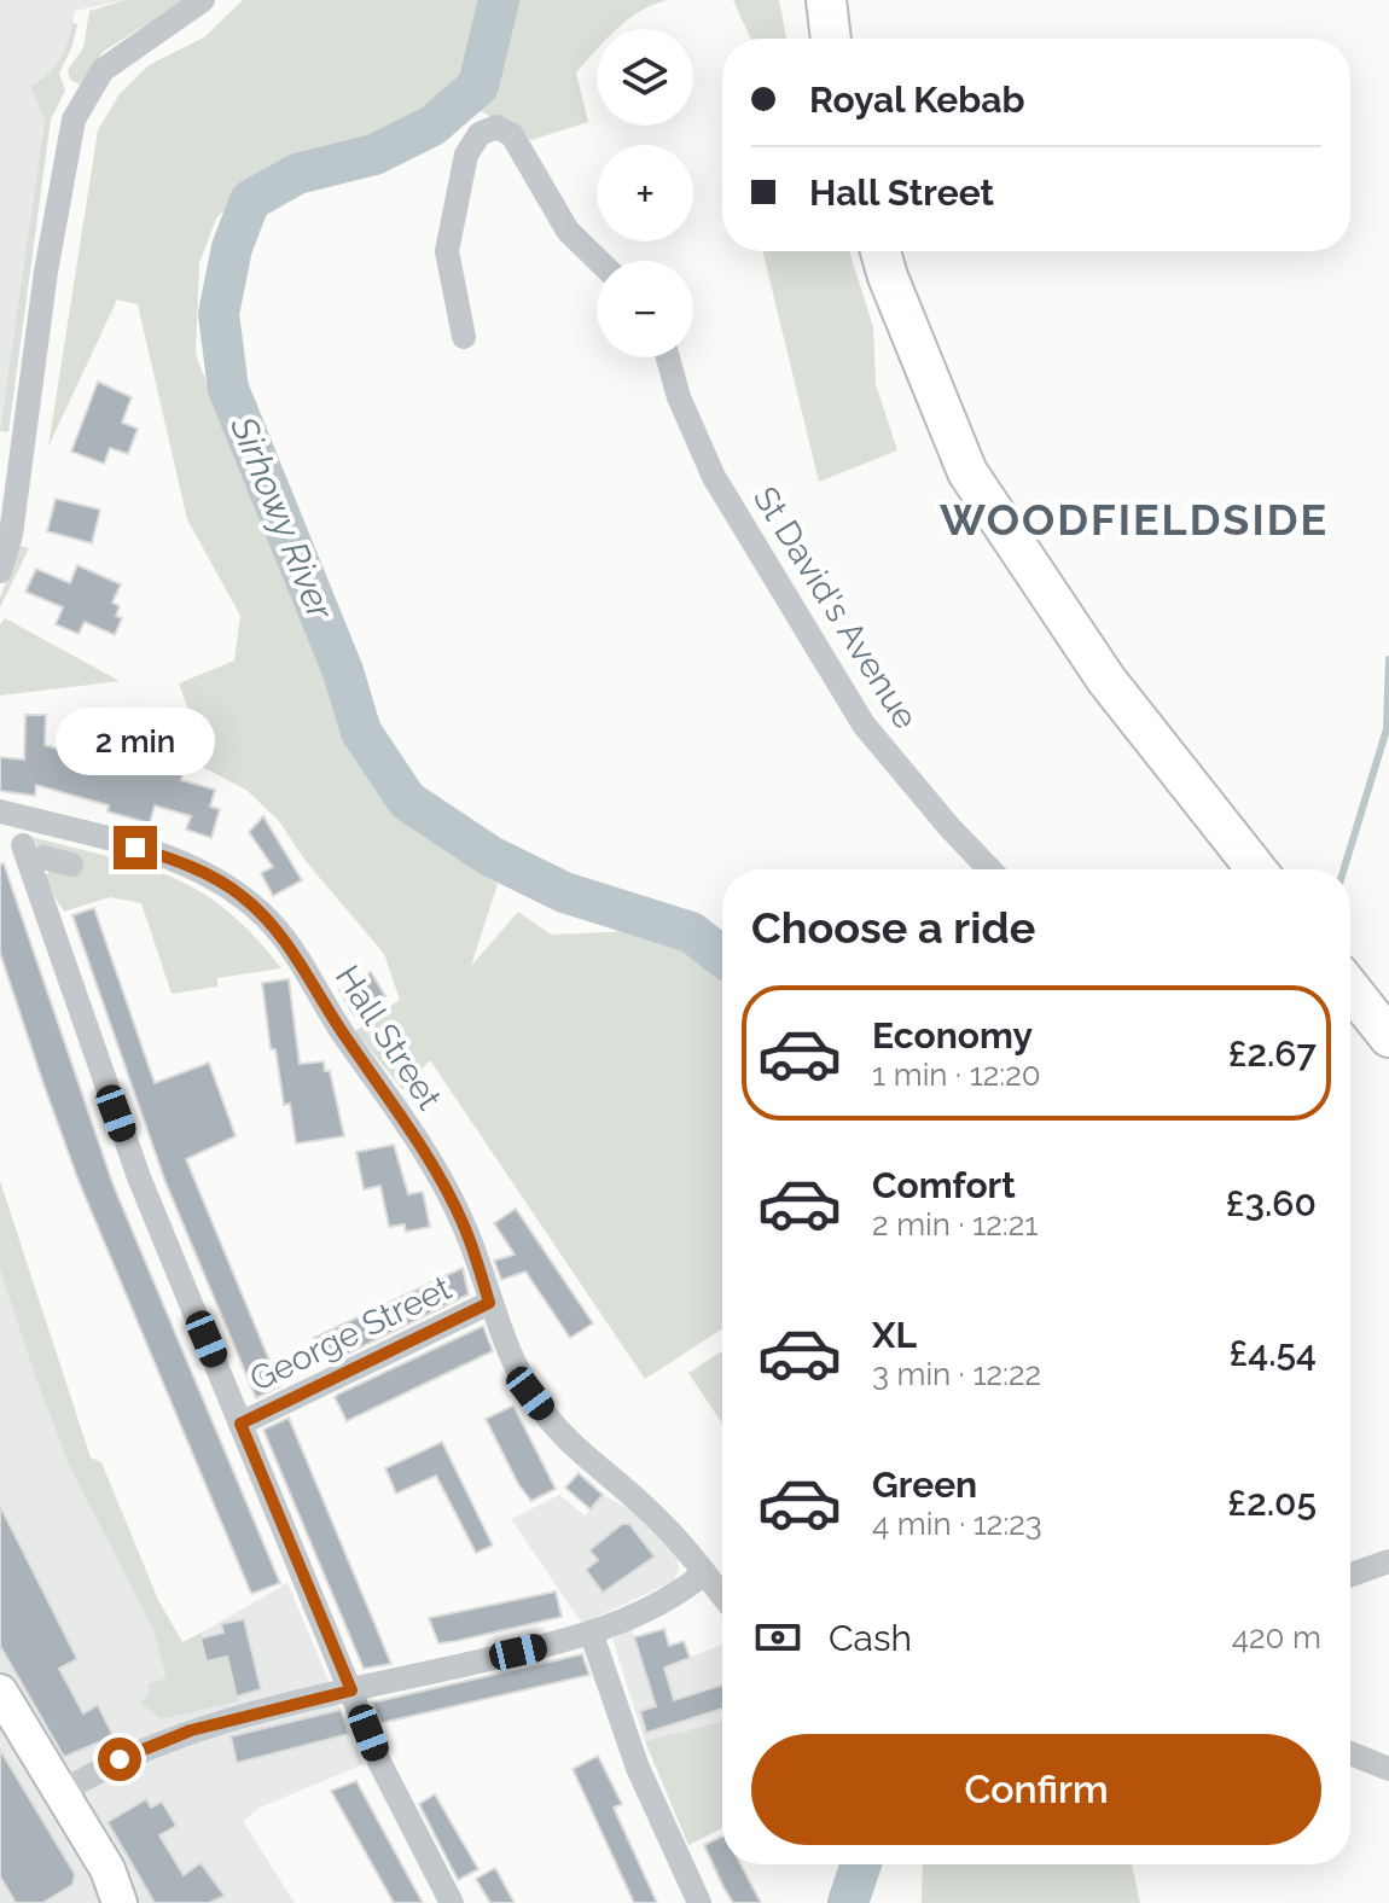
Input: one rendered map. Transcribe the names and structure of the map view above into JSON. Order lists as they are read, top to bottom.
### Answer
{
  "streets": {
    "street": ["St David's Avenue", "Hall Street", "George Street"]
  },
  "crossings": [
    ["Hall Street", "George Street"]
  ],
  "districts": ["WOODFIELDSIDE"],
  "water": ["Sirhowy River"],
  "page": {
    "map_buttons": ["+", "−"],
    "banner": ["Royal Kebab", "Hall Street"],
    "bubble": "2 min",
    "heading": "Choose a ride",
    "list": [
      {
        "name": "Economy",
        "note": "1 min · 12:20",
        "value": "£2.67"
      },
      {
        "name": "Comfort",
        "note": "2 min · 12:21",
        "value": "£3.60"
      },
      {
        "name": "XL",
        "note": "3 min · 12:22",
        "value": "£4.54"
      },
      {
        "name": "Green",
        "note": "4 min · 12:23",
        "value": "£2.05"
      }
    ],
    "pay": ["Cash", "420 m"],
    "buttons": "Confirm"
  }
}
